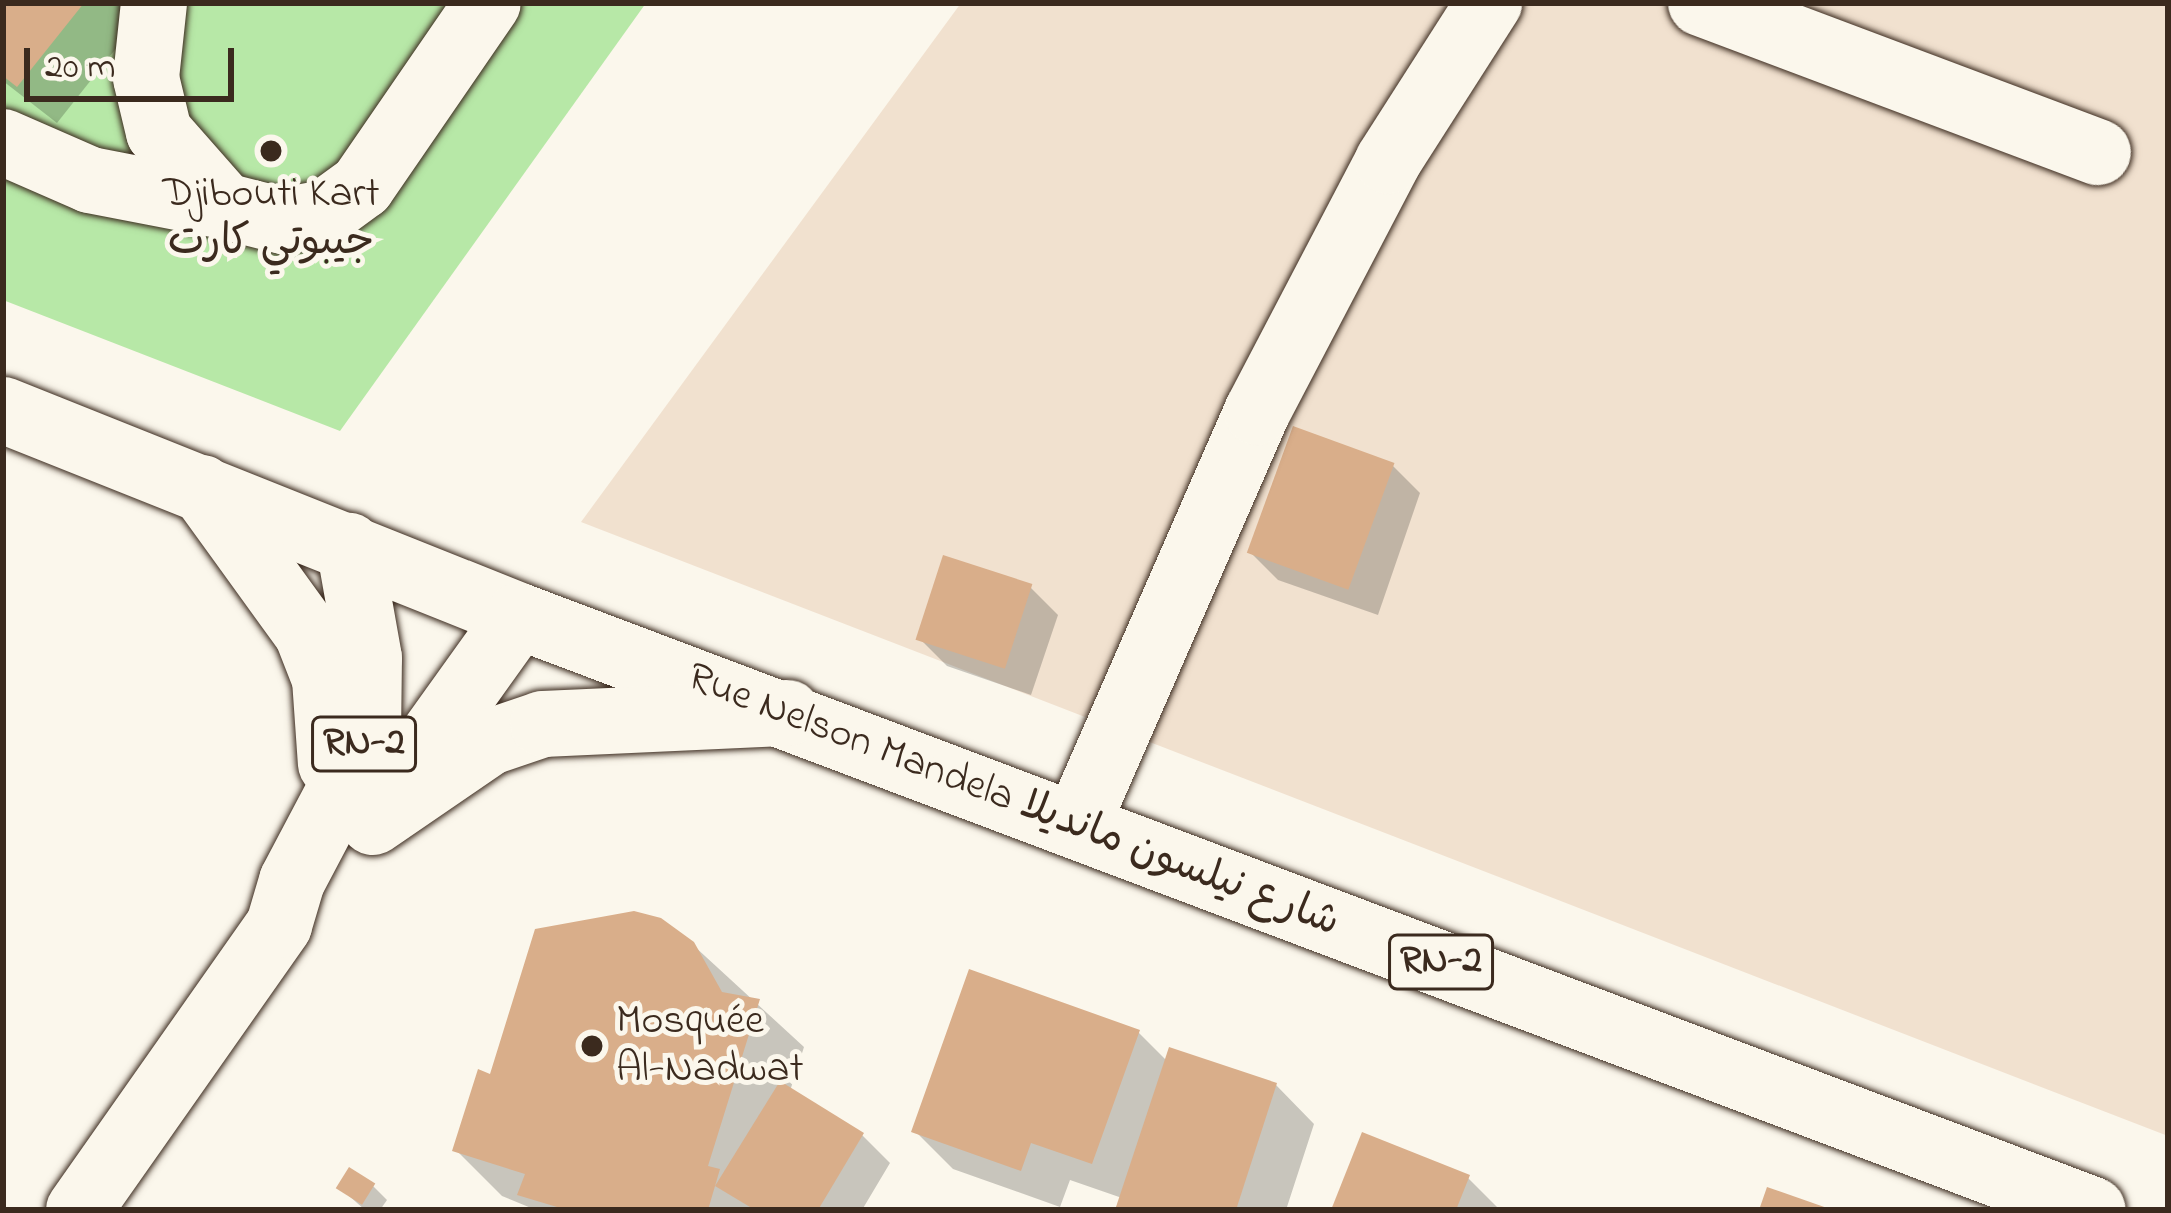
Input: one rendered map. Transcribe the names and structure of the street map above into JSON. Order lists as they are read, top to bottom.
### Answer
{
  "streets": {
    "main road": ["RN-2", "Rue Nelson Mandela شارع نيلسون مانديلا"]
  },
  "crossings": [
    ["RN-2", "Rue Nelson Mandela شارع نيلسون مانديلا"]
  ],
  "places": ["Djibouti Kart جيبوتي كارت", "Mosquée Al-Nadwat"],
  "scale_bar": "20 m"
}
